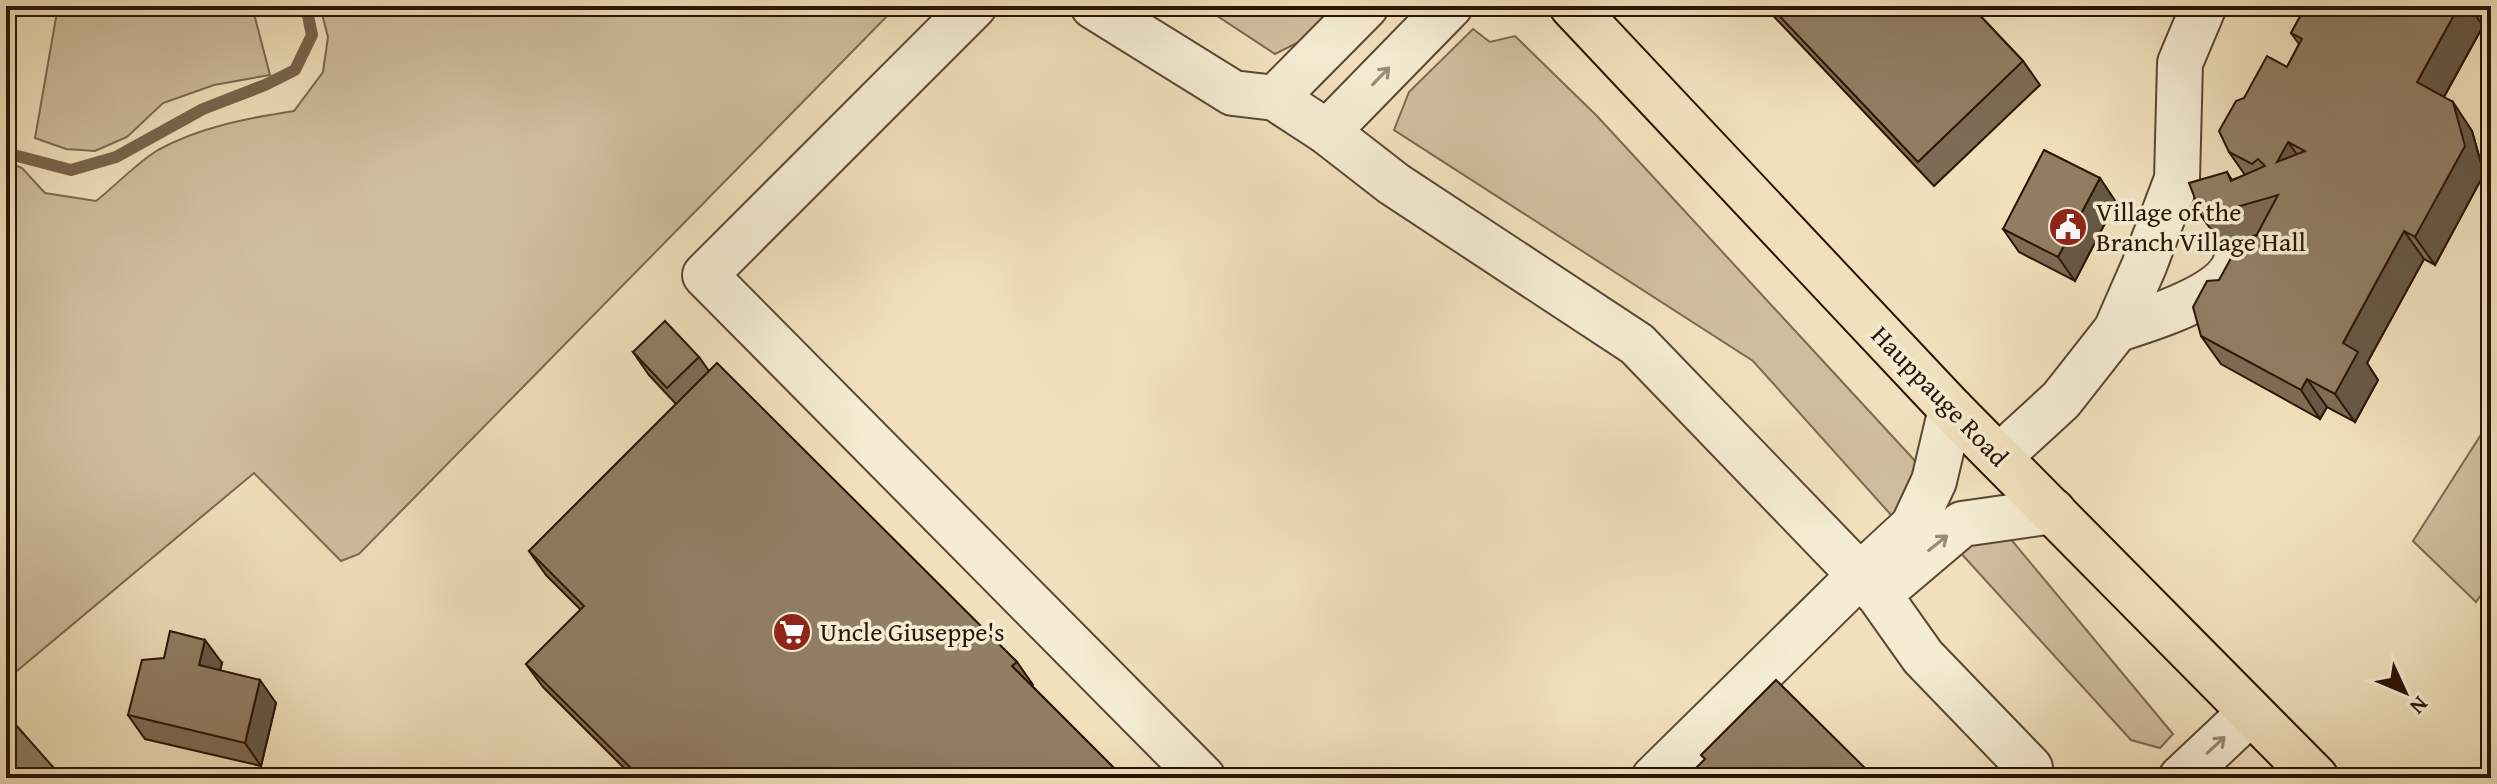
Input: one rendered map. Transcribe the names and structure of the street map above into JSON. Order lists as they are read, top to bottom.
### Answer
{
  "streets": {
    "main road": ["Hauppauge Road"]
  },
  "places": {
    "public building": ["Village of the Branch Village Hall"],
    "supermarket": ["Uncle Giuseppe's"]
  },
  "north": "bottom right"
}
